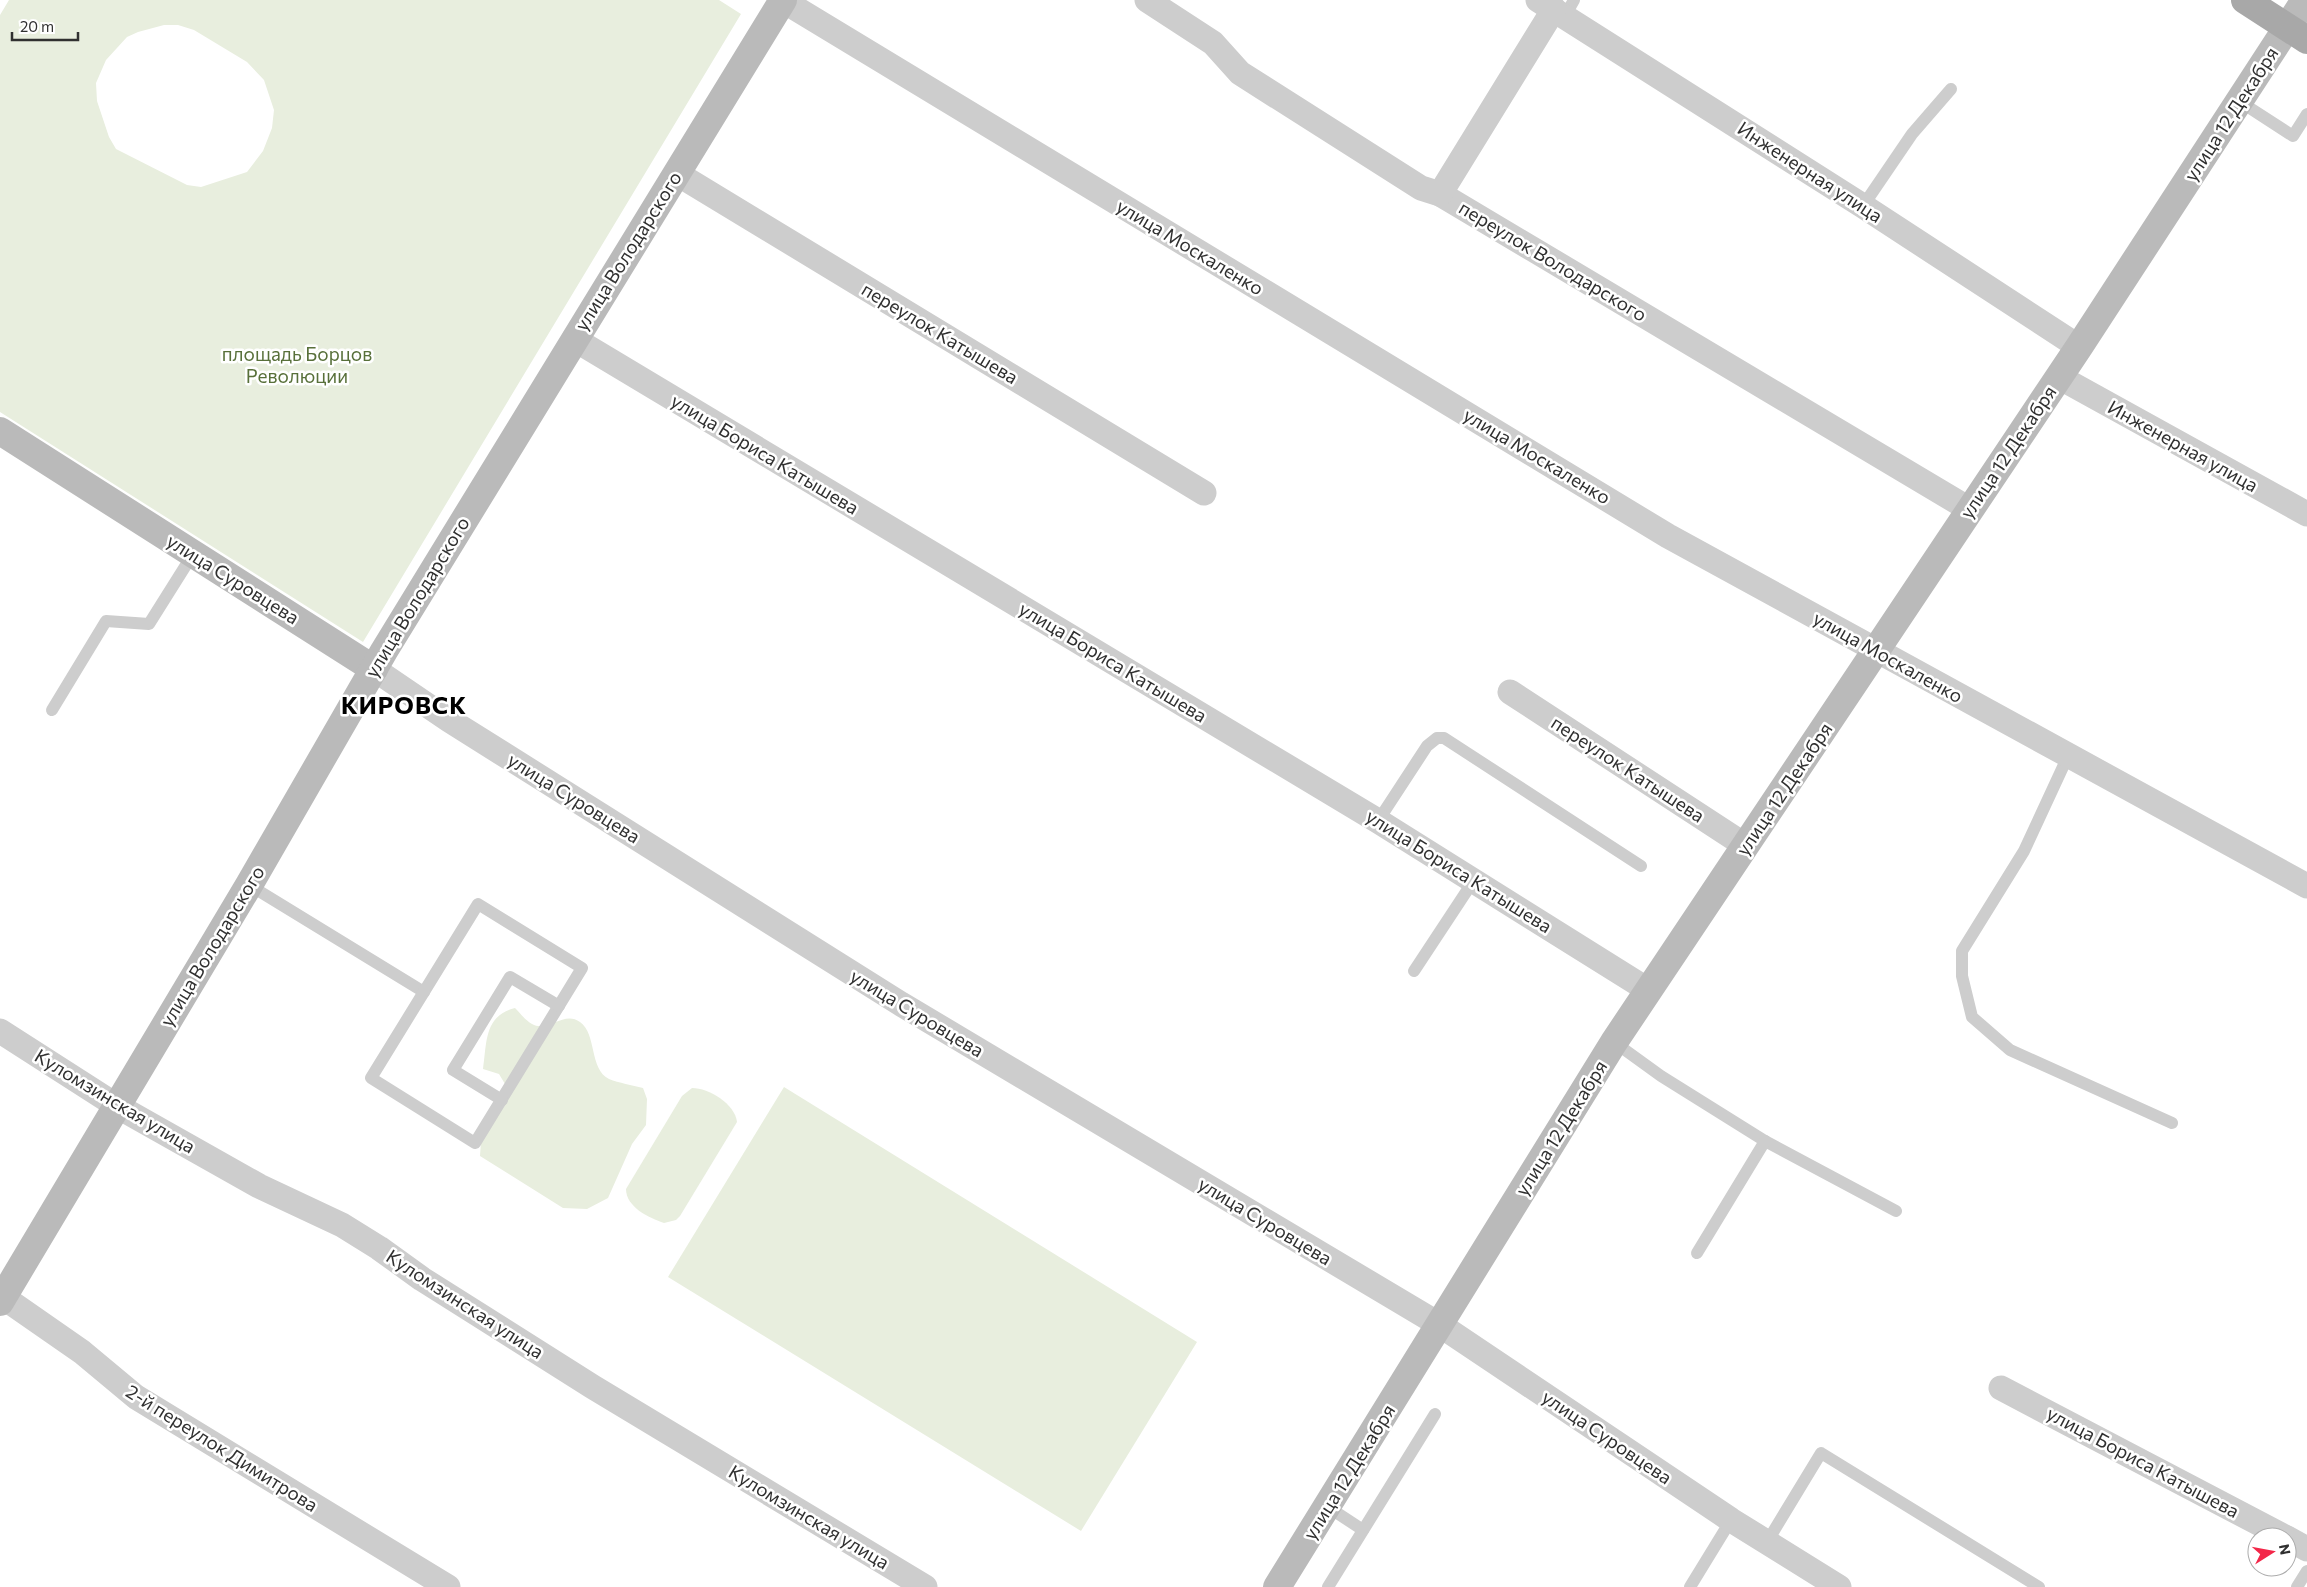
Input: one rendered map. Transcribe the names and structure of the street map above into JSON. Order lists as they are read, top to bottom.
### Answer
{
  "streets": {
    "street": [
      "улица 12 Декабря",
      "Инженерная улица",
      "улица Москаленко",
      "улица Володарского",
      "переулок Володарского",
      "переулок Катышева",
      "улица Бориса Катышева",
      "улица Суровцева",
      "Куломзинская улица",
      "2-й переулок Димитрова"
    ]
  },
  "crossings": [
    ["улица 12 Декабря", "Инженерная улица"],
    ["улица 12 Декабря", "улица Москаленко"],
    ["улица 12 Декабря", "переулок Володарского"],
    ["улица 12 Декабря", "переулок Катышева"],
    ["улица 12 Декабря", "улица Бориса Катышева"],
    ["улица 12 Декабря", "улица Суровцева"],
    ["улица Москаленко", "улица Володарского"],
    ["улица Володарского", "переулок Катышева"],
    ["улица Володарского", "улица Бориса Катышева"],
    ["улица Володарского", "улица Суровцева"],
    ["улица Володарского", "Куломзинская улица"],
    ["улица Володарского", "2-й переулок Димитрова"]
  ],
  "districts": ["КИРОВСК"],
  "parks": ["площадь Борцов Революции"],
  "scale_bar": "20 m",
  "north": "right"
}
